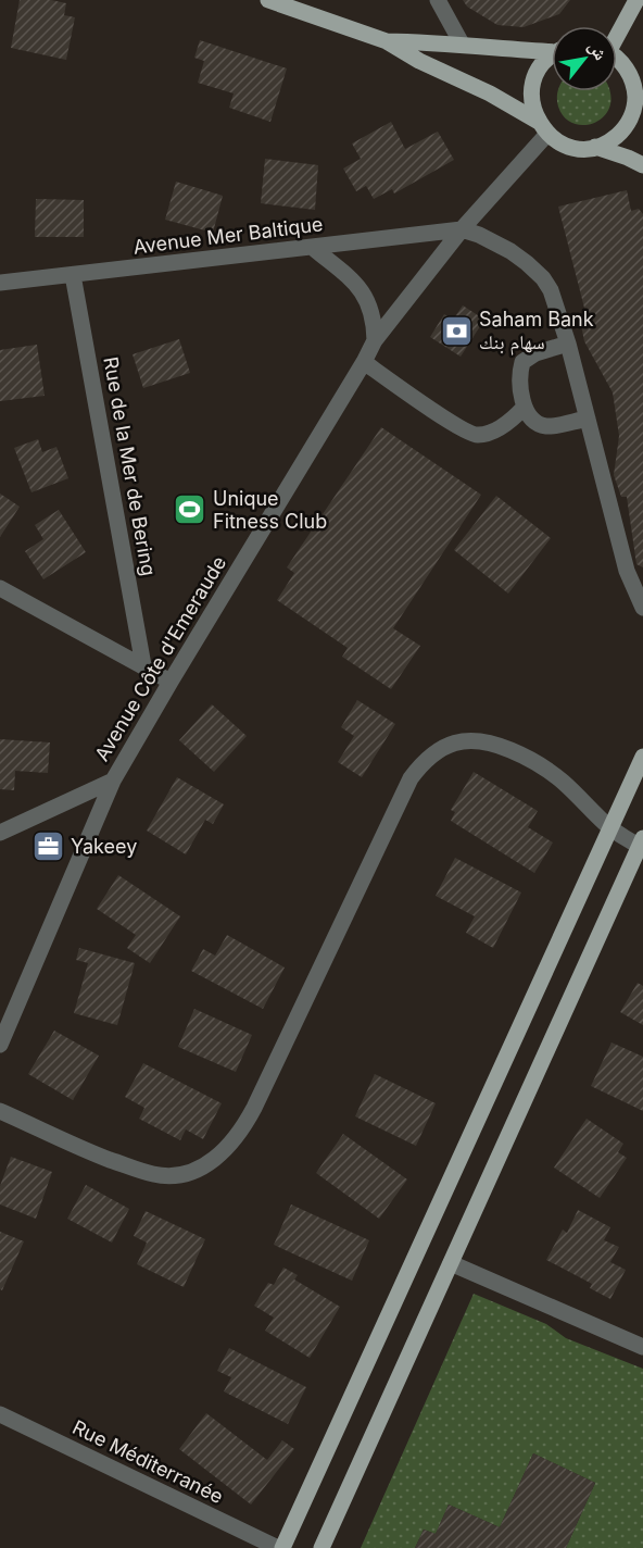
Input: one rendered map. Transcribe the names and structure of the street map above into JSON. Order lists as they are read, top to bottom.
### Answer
{
  "streets": {
    "street": [
      "Avenue Mer Baltique",
      "Rue de la Mer de Bering",
      "Avenue Côte d'Emeraude",
      "Rue Méditerranée"
    ]
  },
  "crossings": [
    ["Avenue Mer Baltique", "Rue de la Mer de Bering"],
    ["Avenue Mer Baltique", "Avenue Côte d'Emeraude"]
  ],
  "places": {
    "bank": ["Saham Bank سهام بنك"],
    "sports": ["Unique Fitness Club"],
    "office": ["Yakeey"]
  },
  "north": "top right"
}
